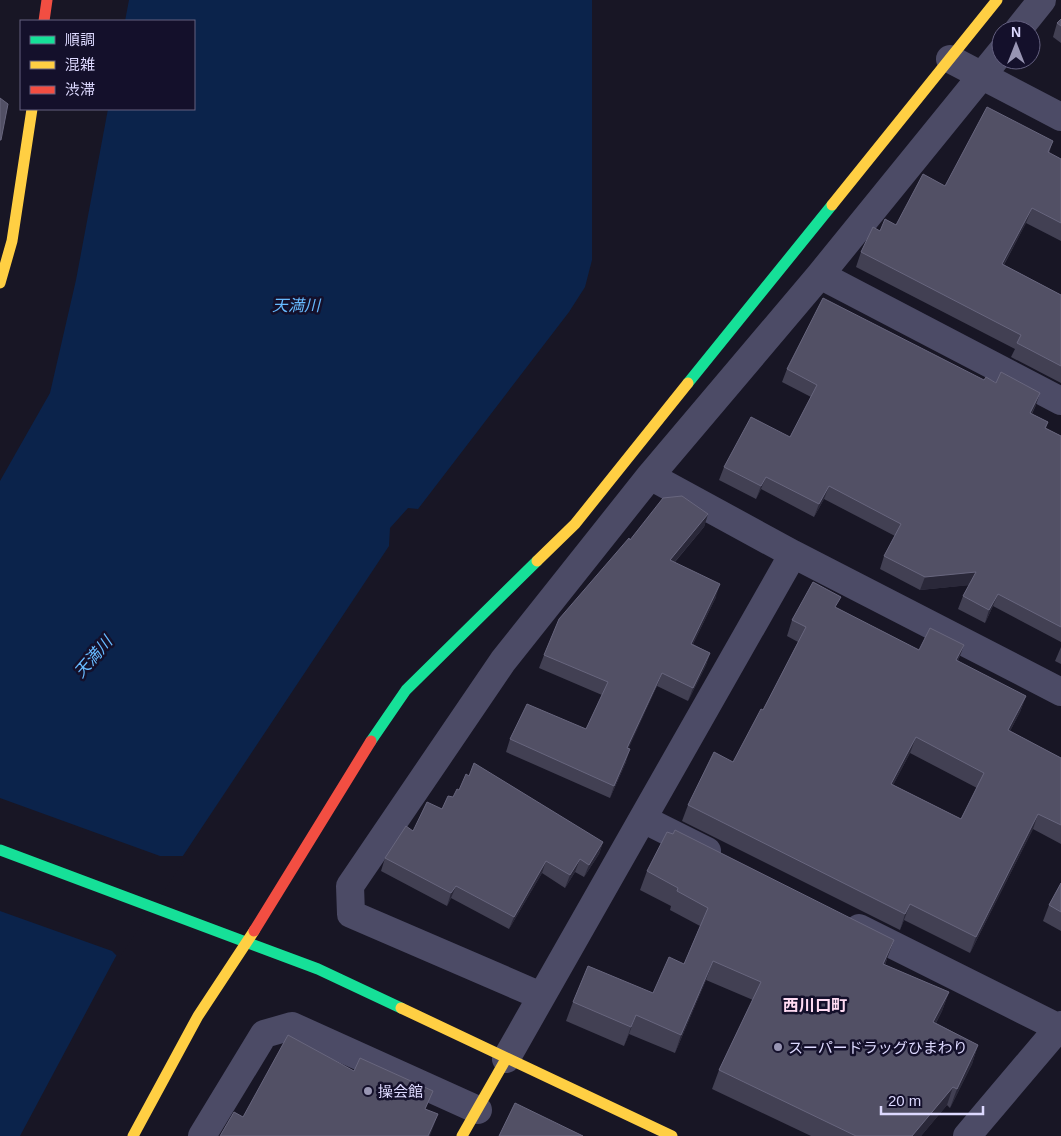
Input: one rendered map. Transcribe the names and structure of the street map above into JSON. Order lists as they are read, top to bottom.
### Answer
{
  "districts": ["西川口町"],
  "water": ["天満川"],
  "places": ["スーパードラッグひまわり", "操会館"],
  "legend": ["順調", "混雑", "渋滞"],
  "scale_bar": "20 m",
  "north": "top"
}
